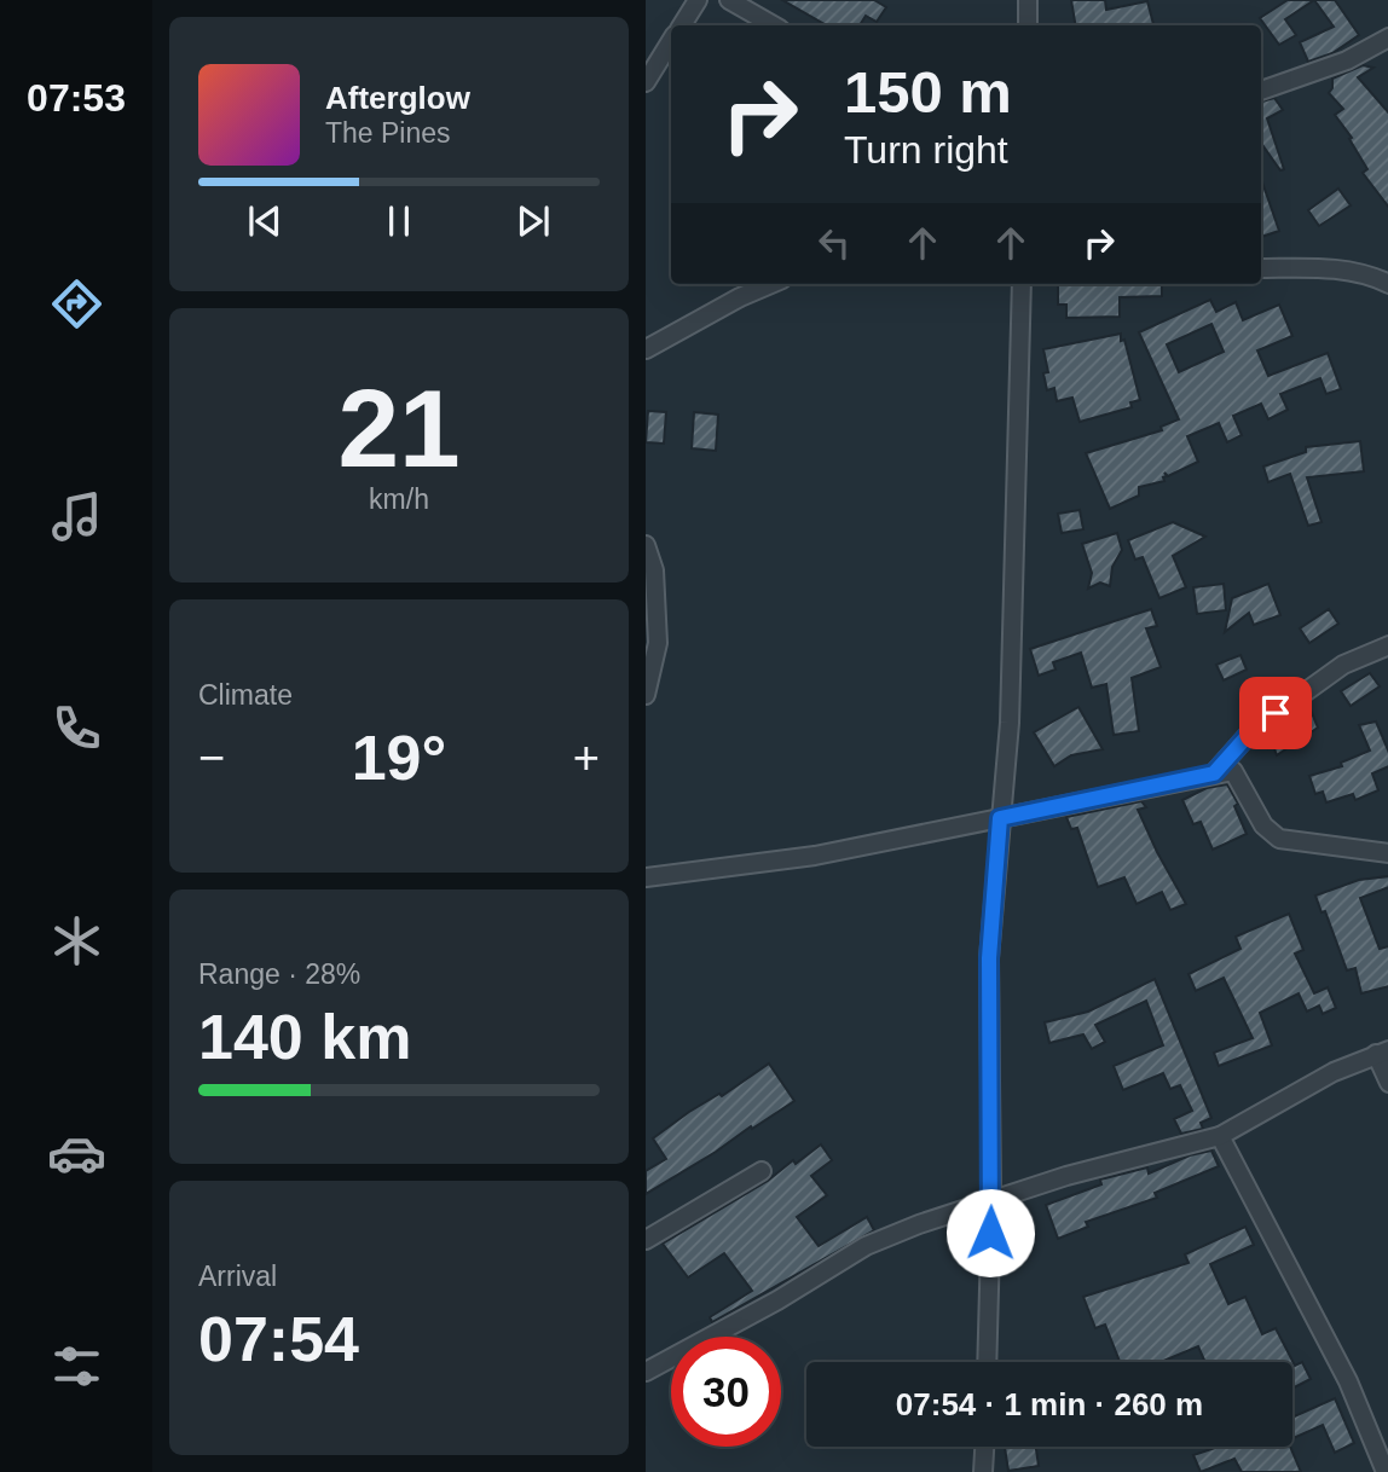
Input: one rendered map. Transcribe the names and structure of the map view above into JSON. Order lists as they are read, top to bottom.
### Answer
{
  "page": {
    "tabs": "07:53",
    "turn": ["150 m", "Turn right"],
    "song": ["Afterglow", "The Pines"],
    "tile": [
      ["21", "km/h"],
      "Climate",
      ["Range · 28%", "140 km"],
      ["Arrival", "07:54"]
    ],
    "heat": ["−", "19°", "+"],
    "limit": "30",
    "trip": "07:54 · 1 min · 260 m"
  }
}
